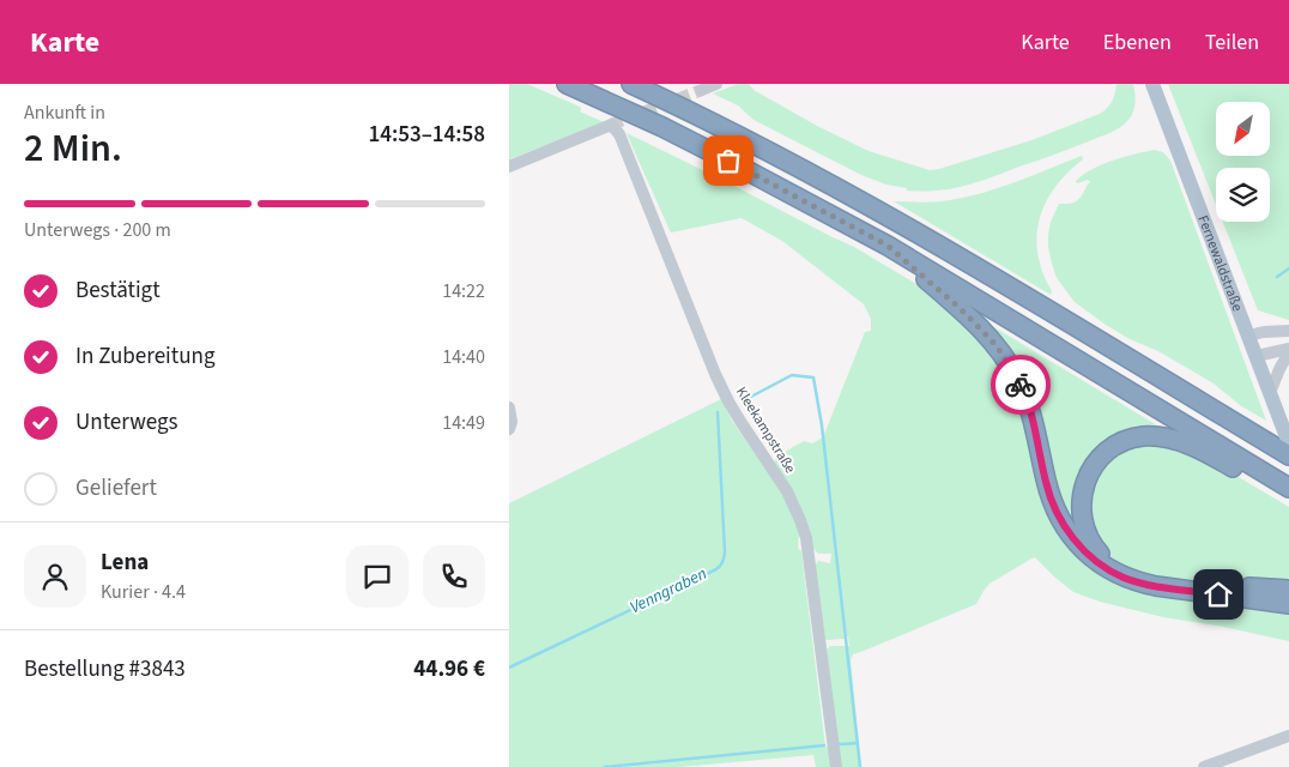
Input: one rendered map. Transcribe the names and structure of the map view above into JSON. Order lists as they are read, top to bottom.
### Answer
{
  "streets": {
    "main road": ["Fernewaldstraße"],
    "street": ["Kleekampstraße"]
  },
  "water": ["Venngraben"],
  "north": "bottom left",
  "page": {
    "header": "Karte",
    "nav": ["Karte", "Ebenen", "Teilen"],
    "heading": ["2 Min.", "Ankunft in", "14:53–14:58"],
    "panel": [
      "Lena",
      "Kurier · 4.4",
      "Bestellung #3843",
      "44.96 €"
    ],
    "bar": "Unterwegs · 200 m",
    "list": [
      ["Bestätigt", "14:22"],
      ["In Zubereitung", "14:40"],
      ["Unterwegs", "14:49"],
      "Geliefert"
    ]
  }
}
